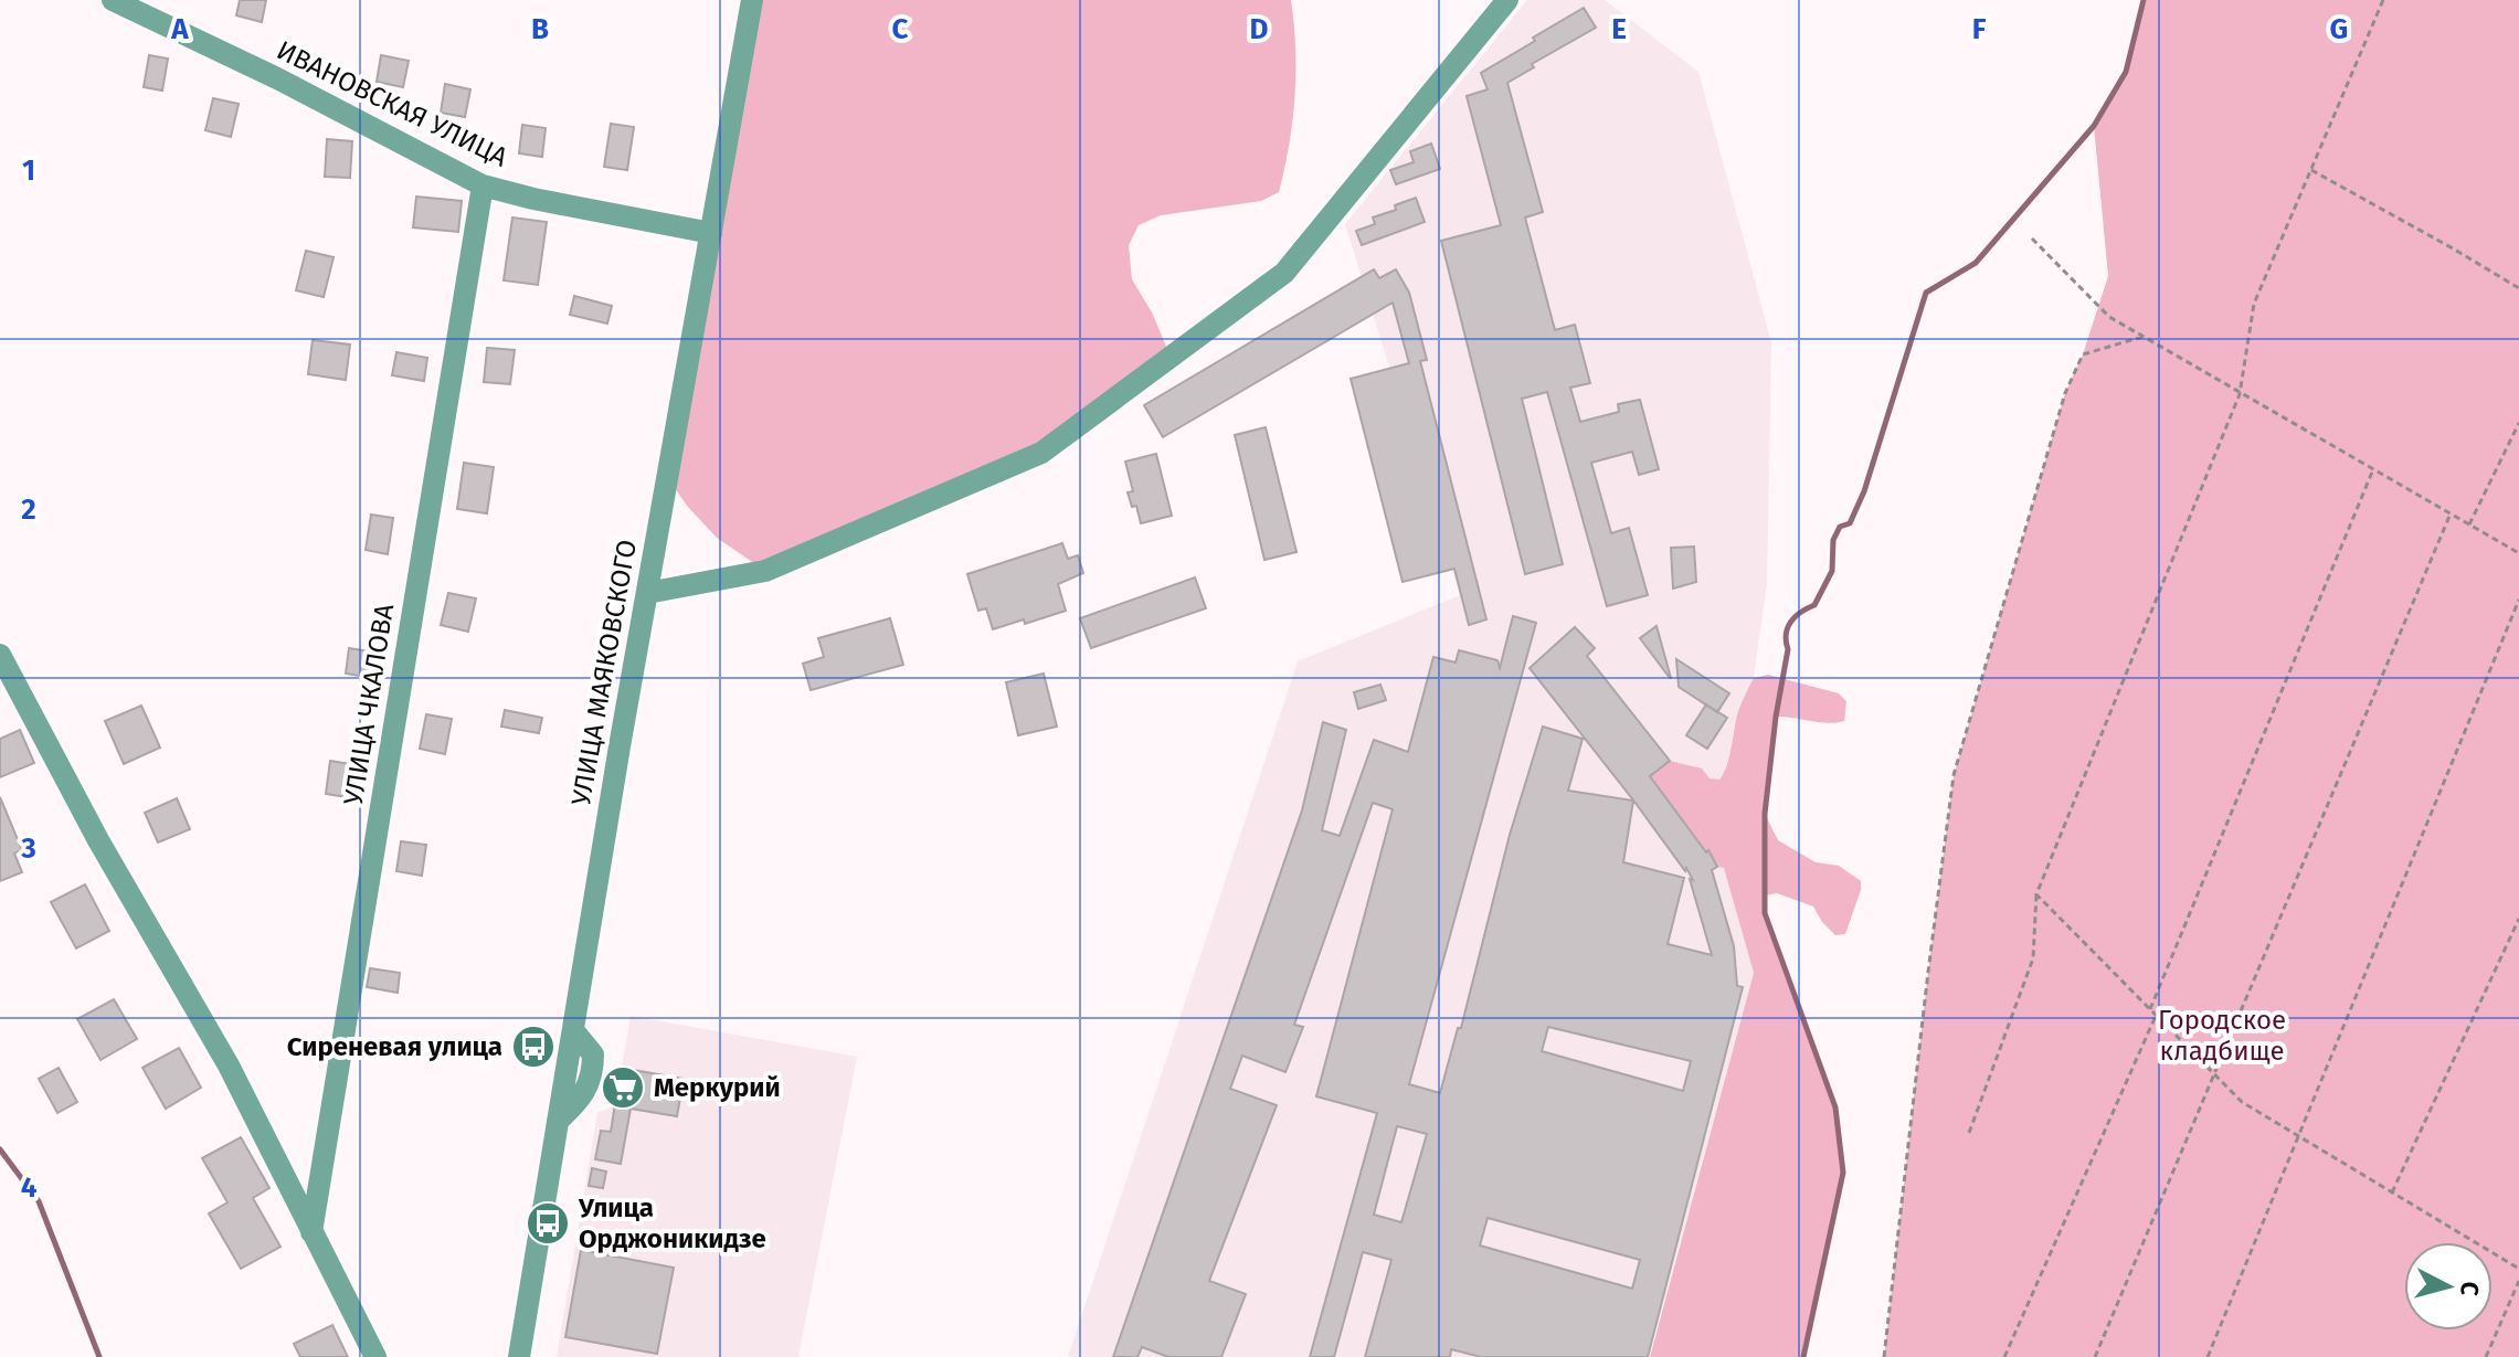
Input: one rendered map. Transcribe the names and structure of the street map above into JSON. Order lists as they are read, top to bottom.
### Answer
{
  "streets": {
    "street": ["ИВАНОВСКАЯ УЛИЦА", "УЛИЦА МАЯКОВСКОГО", "УЛИЦА ЧКАЛОВА"]
  },
  "crossings": [
    ["ИВАНОВСКАЯ УЛИЦА", "УЛИЦА МАЯКОВСКОГО"],
    ["ИВАНОВСКАЯ УЛИЦА", "УЛИЦА ЧКАЛОВА"]
  ],
  "parks": ["Городское кладбище"],
  "places": {
    "bus stop": ["Сиреневая улица", "Улица Орджоникидзе"],
    "supermarket": ["Меркурий"]
  },
  "north": "right",
  "grid": {
    "columns": [
      "A",
      "B",
      "C",
      "D",
      "E",
      "F",
      "G"
    ],
    "rows": [
      "1",
      "2",
      "3",
      "4"
    ]
  }
}
